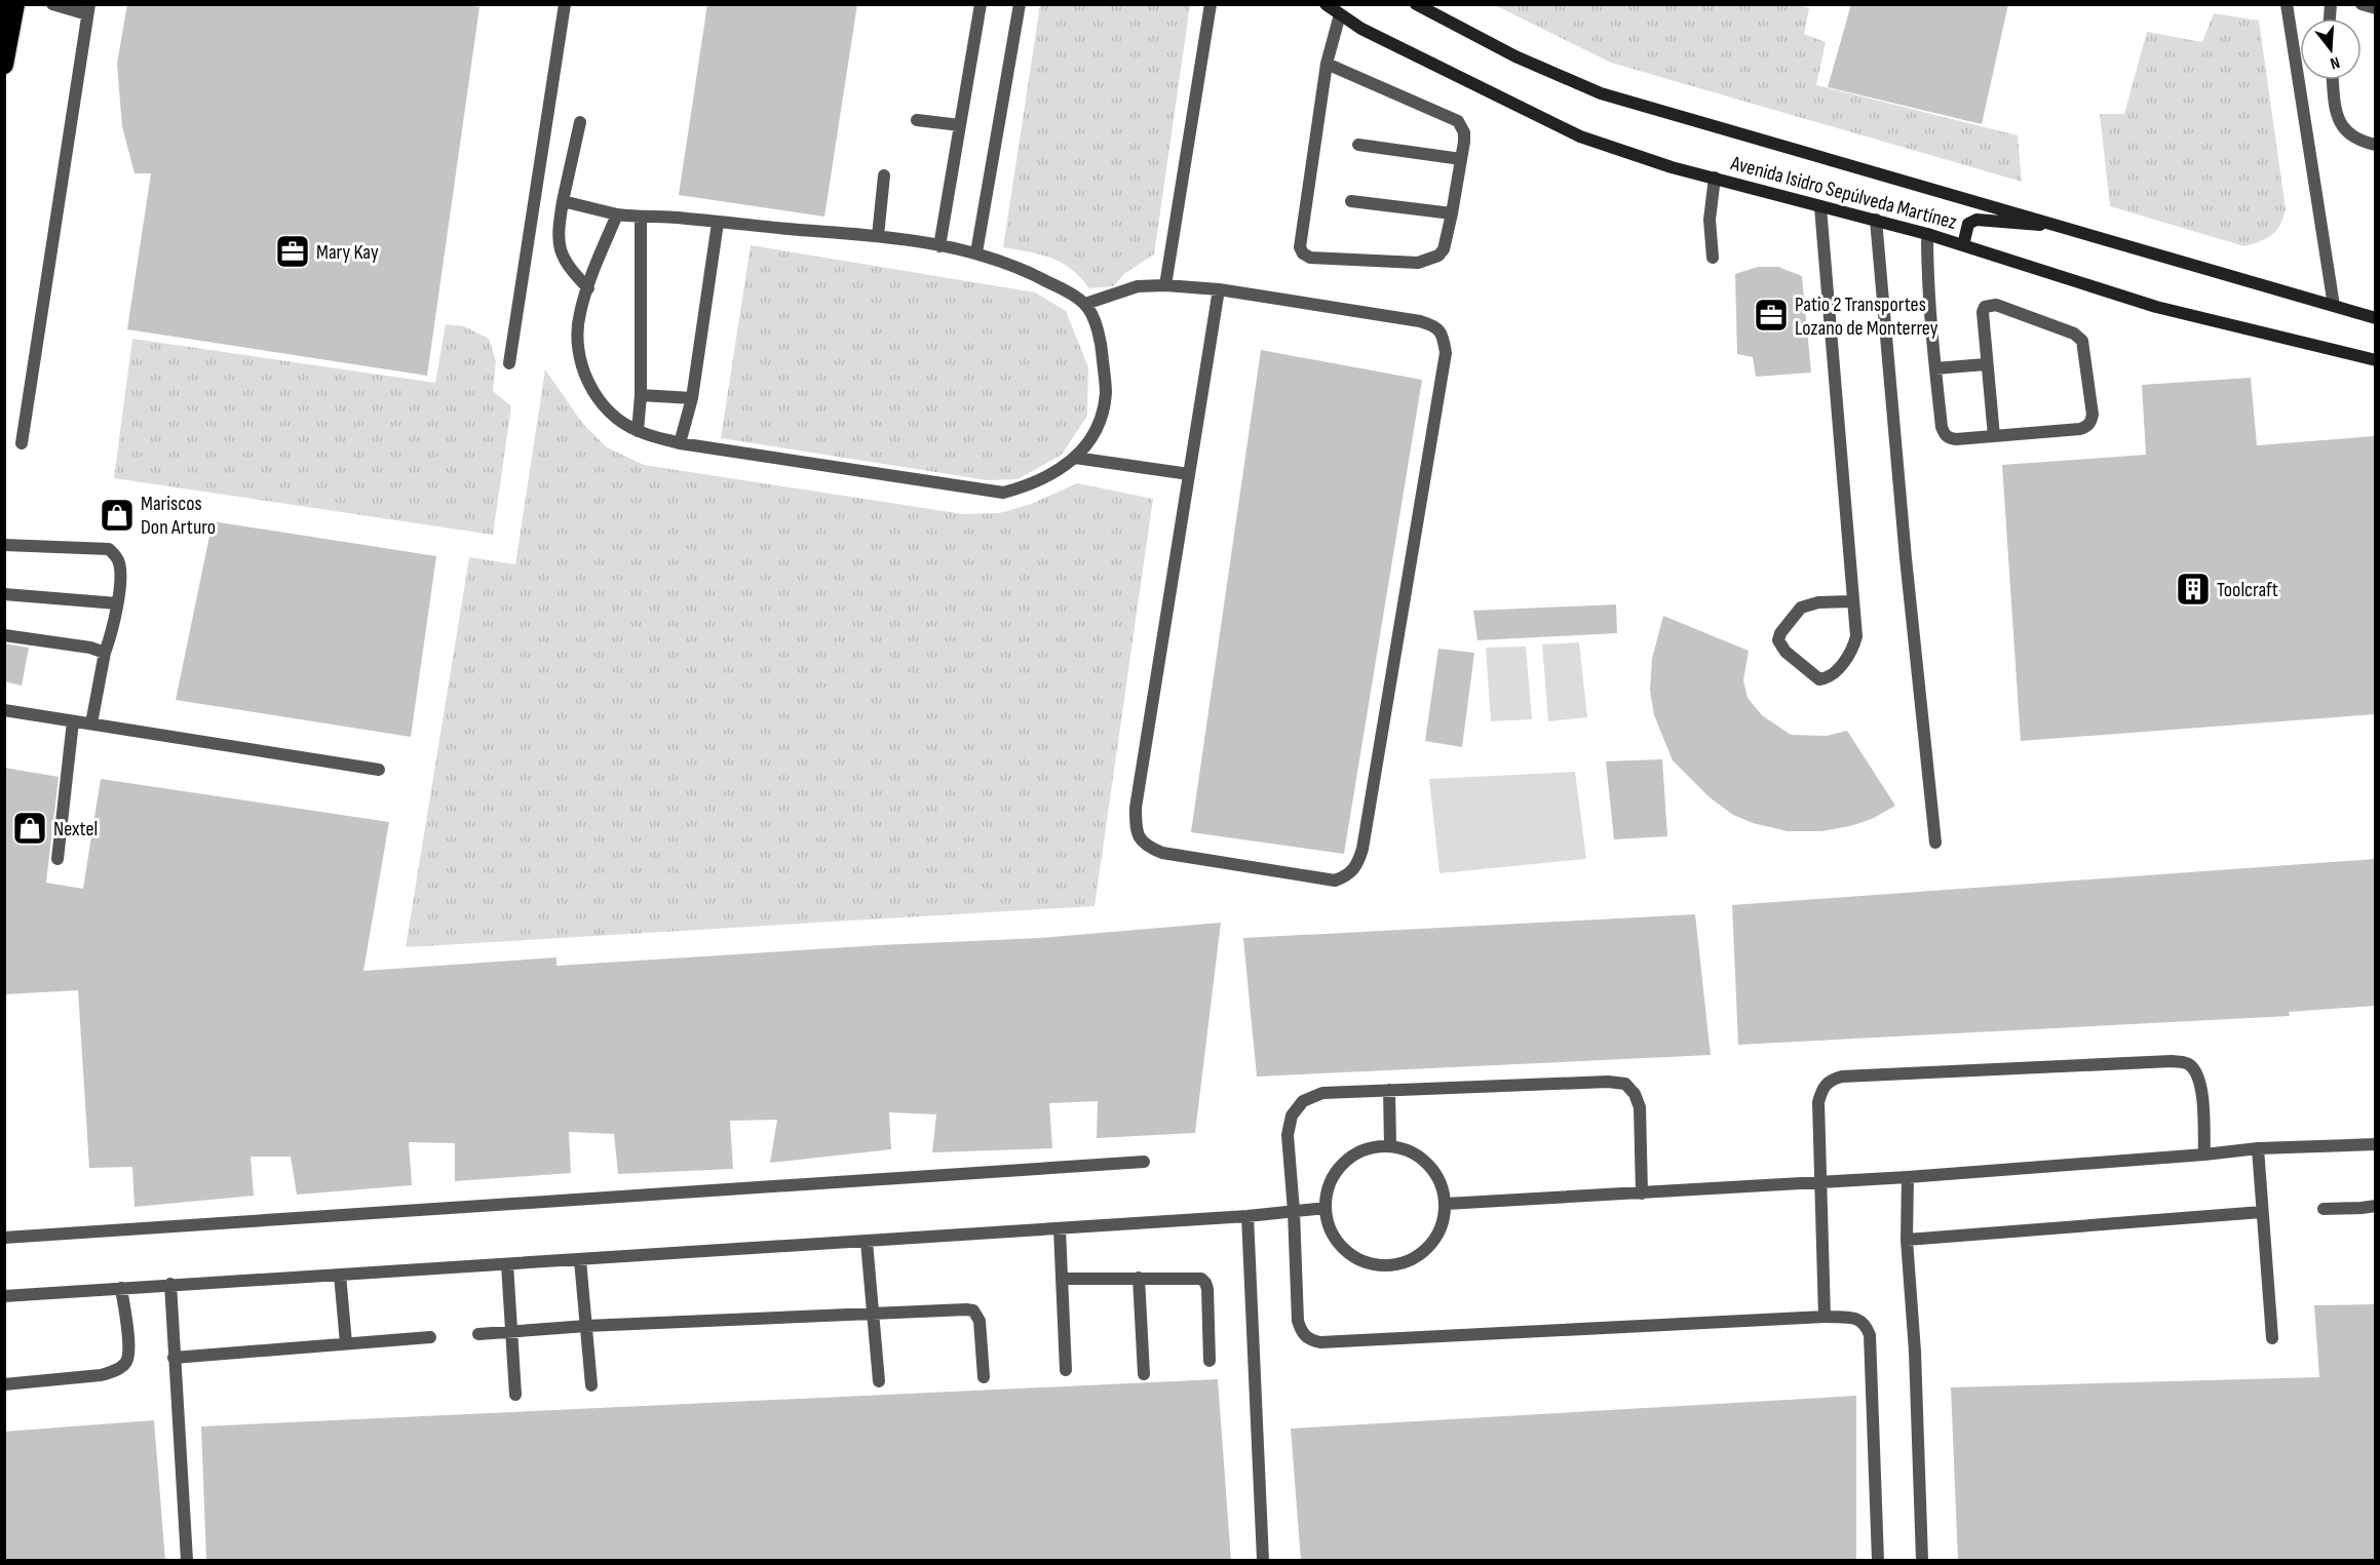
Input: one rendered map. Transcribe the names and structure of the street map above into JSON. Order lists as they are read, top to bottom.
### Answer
{
  "streets": {
    "main road": ["Avenida Isidro Sepúlveda Martínez"]
  },
  "places": {
    "office": ["Mary Kay", "Patio 2 Transportes Lozano de Monterrey"],
    "shop": ["Mariscos Don Arturo", "Nextel"],
    "building": ["Toolcraft"]
  },
  "north": "bottom"
}
